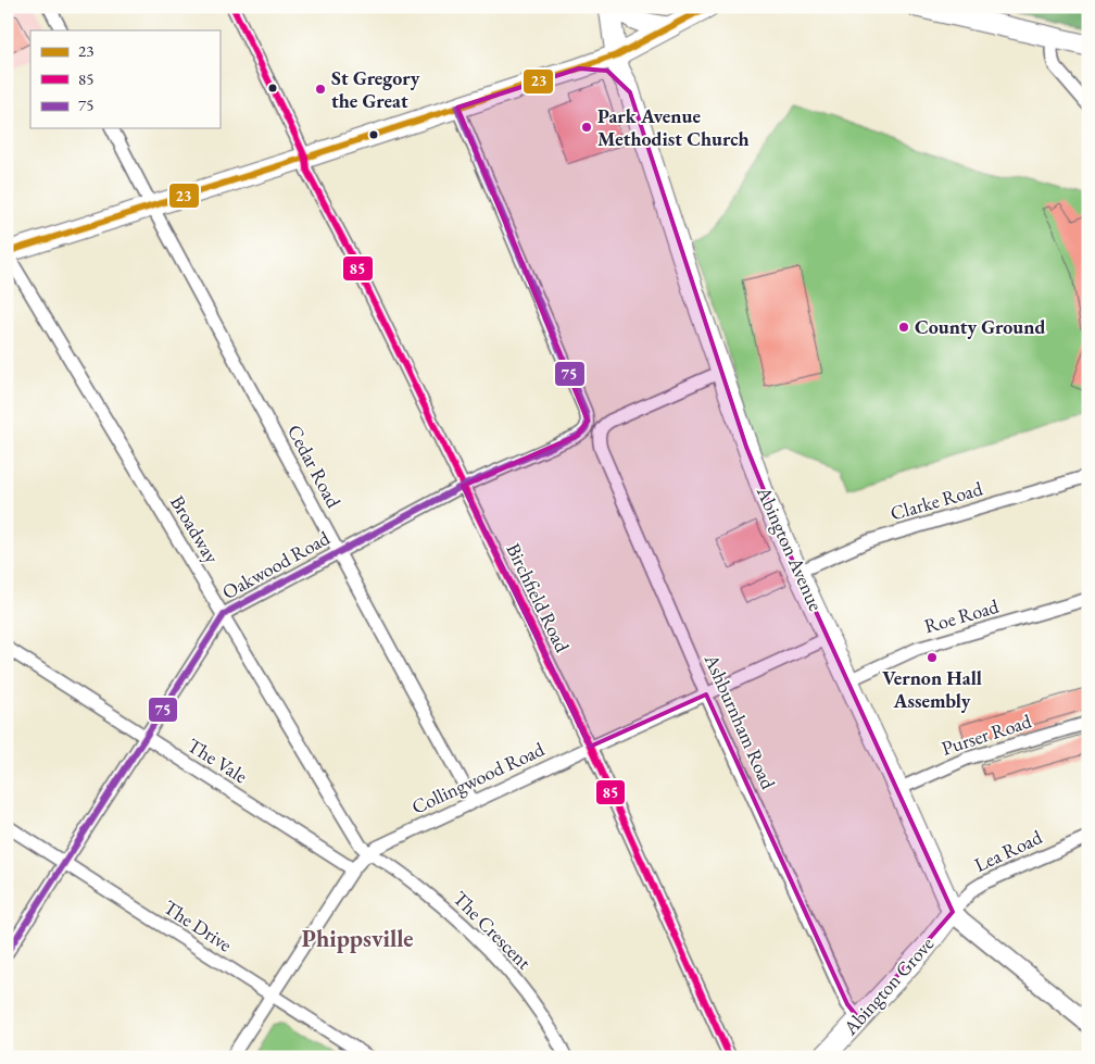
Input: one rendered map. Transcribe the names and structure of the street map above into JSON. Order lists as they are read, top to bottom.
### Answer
{
  "streets": {
    "main road": ["Abington Avenue", "Abington Grove"],
    "street": [
      "Cedar Road",
      "Clarke Road",
      "Broadway",
      "Oakwood Road",
      "Birchfield Road",
      "Roe Road",
      "Ashburnham Road",
      "Purser Road",
      "The Vale",
      "Collingwood Road",
      "Lea Road",
      "The Drive",
      "The Crescent"
    ]
  },
  "crossings": [
    ["Cedar Road", "Oakwood Road"],
    ["Cedar Road", "Collingwood Road"],
    ["Clarke Road", "Abington Avenue"],
    ["Broadway", "Oakwood Road"],
    ["Broadway", "Collingwood Road"],
    ["Broadway", "The Crescent"],
    ["Abington Avenue", "Roe Road"],
    ["Abington Avenue", "Ashburnham Road"],
    ["Abington Avenue", "Purser Road"],
    ["Abington Avenue", "Collingwood Road"],
    ["Abington Avenue", "Lea Road"],
    ["Abington Avenue", "Abington Grove"],
    ["Oakwood Road", "Birchfield Road"],
    ["Oakwood Road", "The Vale"],
    ["Oakwood Road", "The Drive"],
    ["Birchfield Road", "Collingwood Road"],
    ["Ashburnham Road", "Collingwood Road"],
    ["Ashburnham Road", "Abington Grove"],
    ["The Vale", "Collingwood Road"],
    ["Collingwood Road", "The Drive"],
    ["Collingwood Road", "The Crescent"],
    ["Lea Road", "Abington Grove"]
  ],
  "districts": ["Phippsville"],
  "places": [
    "St Gregory the Great",
    "Park Avenue Methodist Church",
    "County Ground",
    "Vernon Hall Assembly"
  ],
  "lines": ["transit line 23", "transit line 85", "transit line 75"],
  "legend": ["23", "85", "75"]
}
